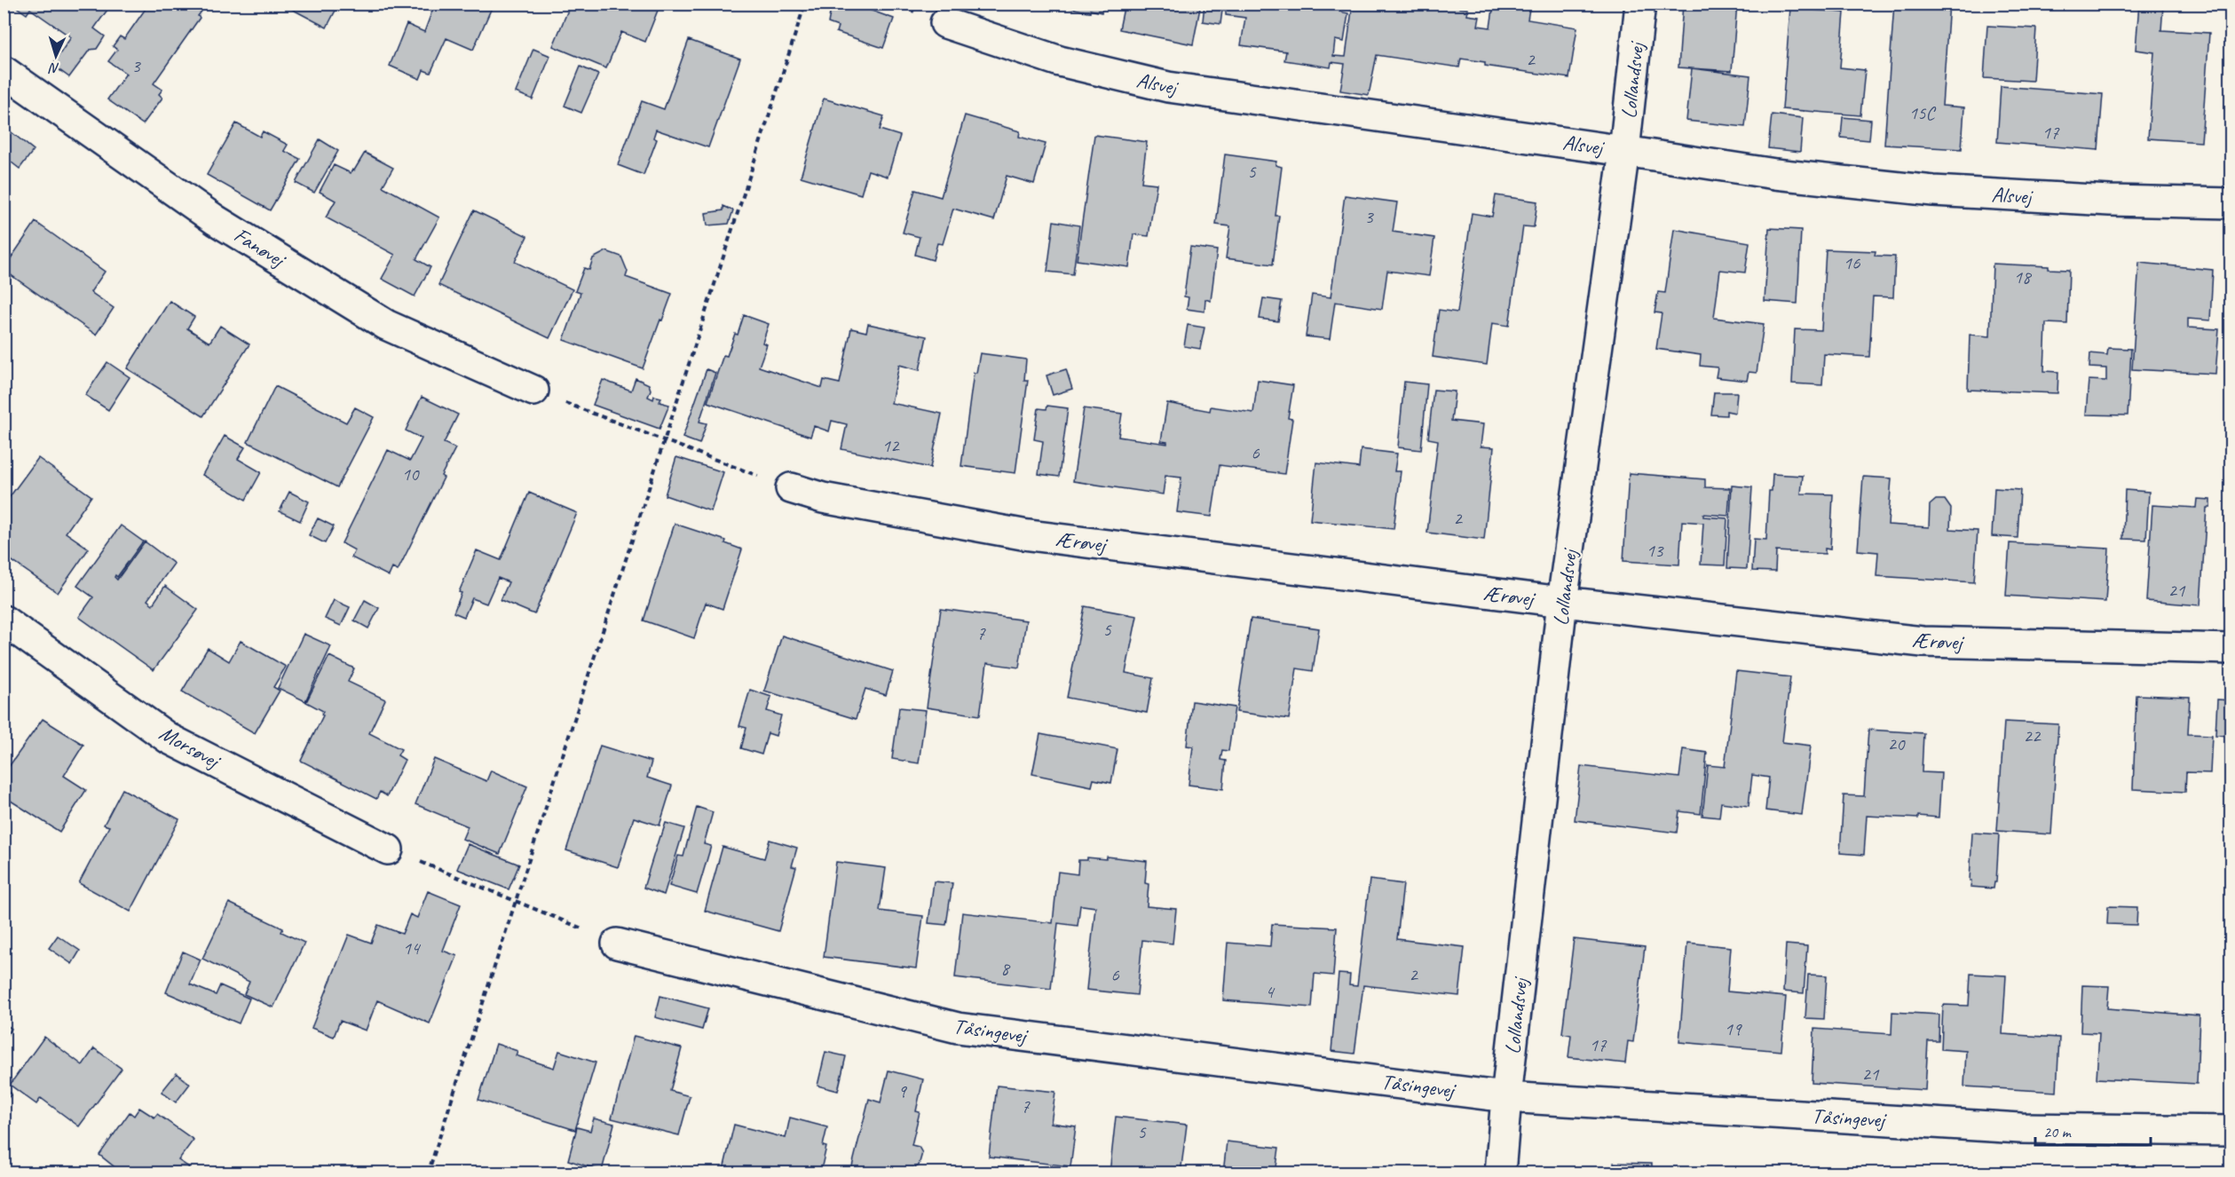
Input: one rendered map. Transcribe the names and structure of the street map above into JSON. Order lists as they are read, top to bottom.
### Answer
{
  "streets": {
    "street": [
      "Lollandsvej",
      "Alsvej",
      "Fanøvej",
      "Ærøvej",
      "Morsøvej",
      "Tåsingevej"
    ]
  },
  "crossings": [
    ["Lollandsvej", "Alsvej"],
    ["Lollandsvej", "Ærøvej"],
    ["Lollandsvej", "Tåsingevej"]
  ],
  "house_numbers": [
    "2",
    "3",
    "15C",
    "17",
    "5",
    "3",
    "16",
    "18",
    "12",
    "6",
    "10",
    "2",
    "13",
    "21",
    "5",
    "7",
    "22",
    "20",
    "14",
    "8",
    "6",
    "2",
    "4",
    "19",
    "17",
    "21",
    "9",
    "7",
    "5"
  ],
  "scale_bar": "20 m",
  "north": "bottom"
}
